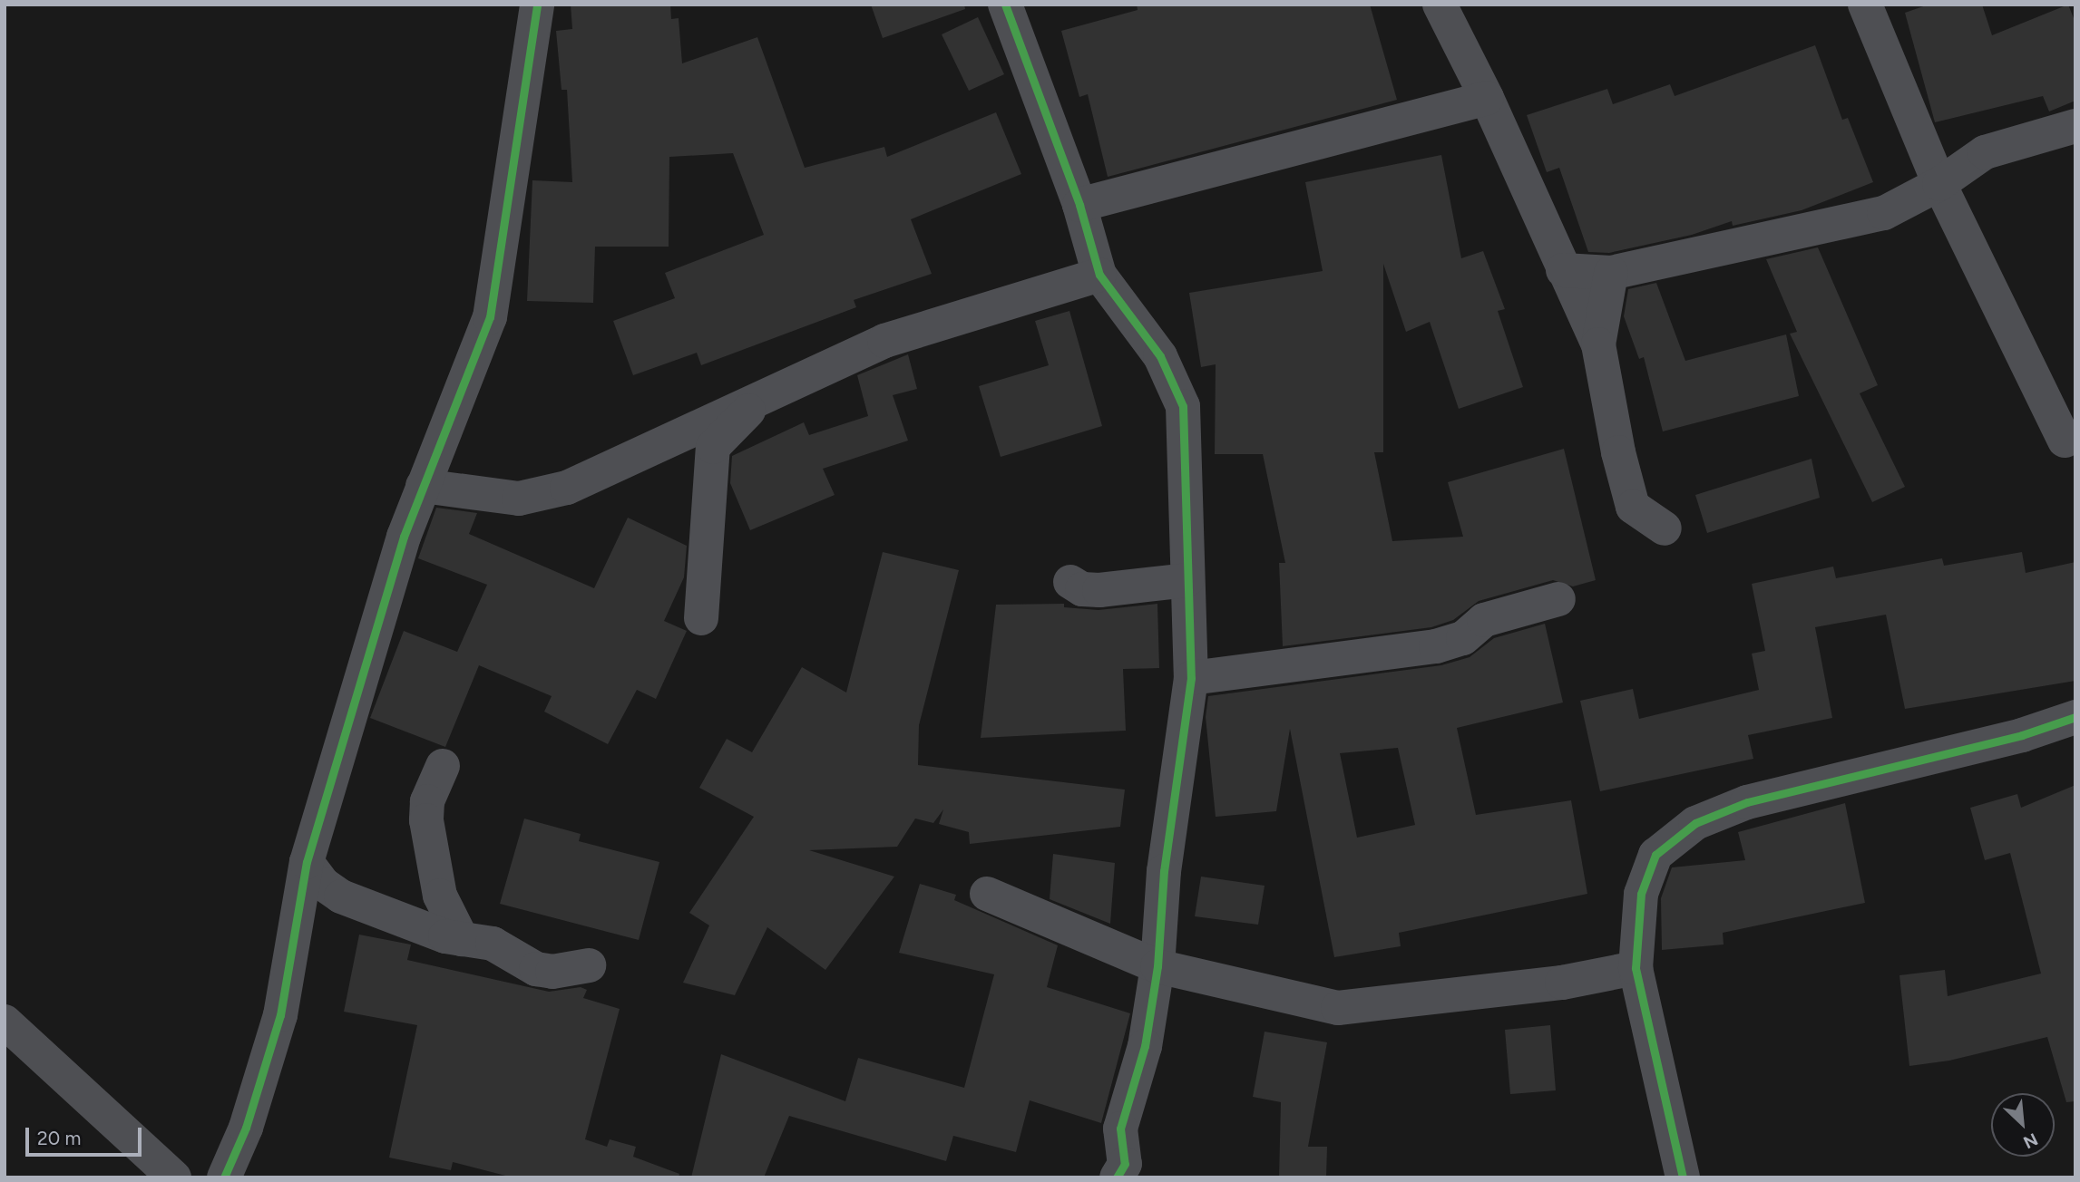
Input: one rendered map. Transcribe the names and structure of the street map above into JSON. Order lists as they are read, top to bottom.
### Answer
{
  "scale_bar": "20 m",
  "north": "bottom right"
}
